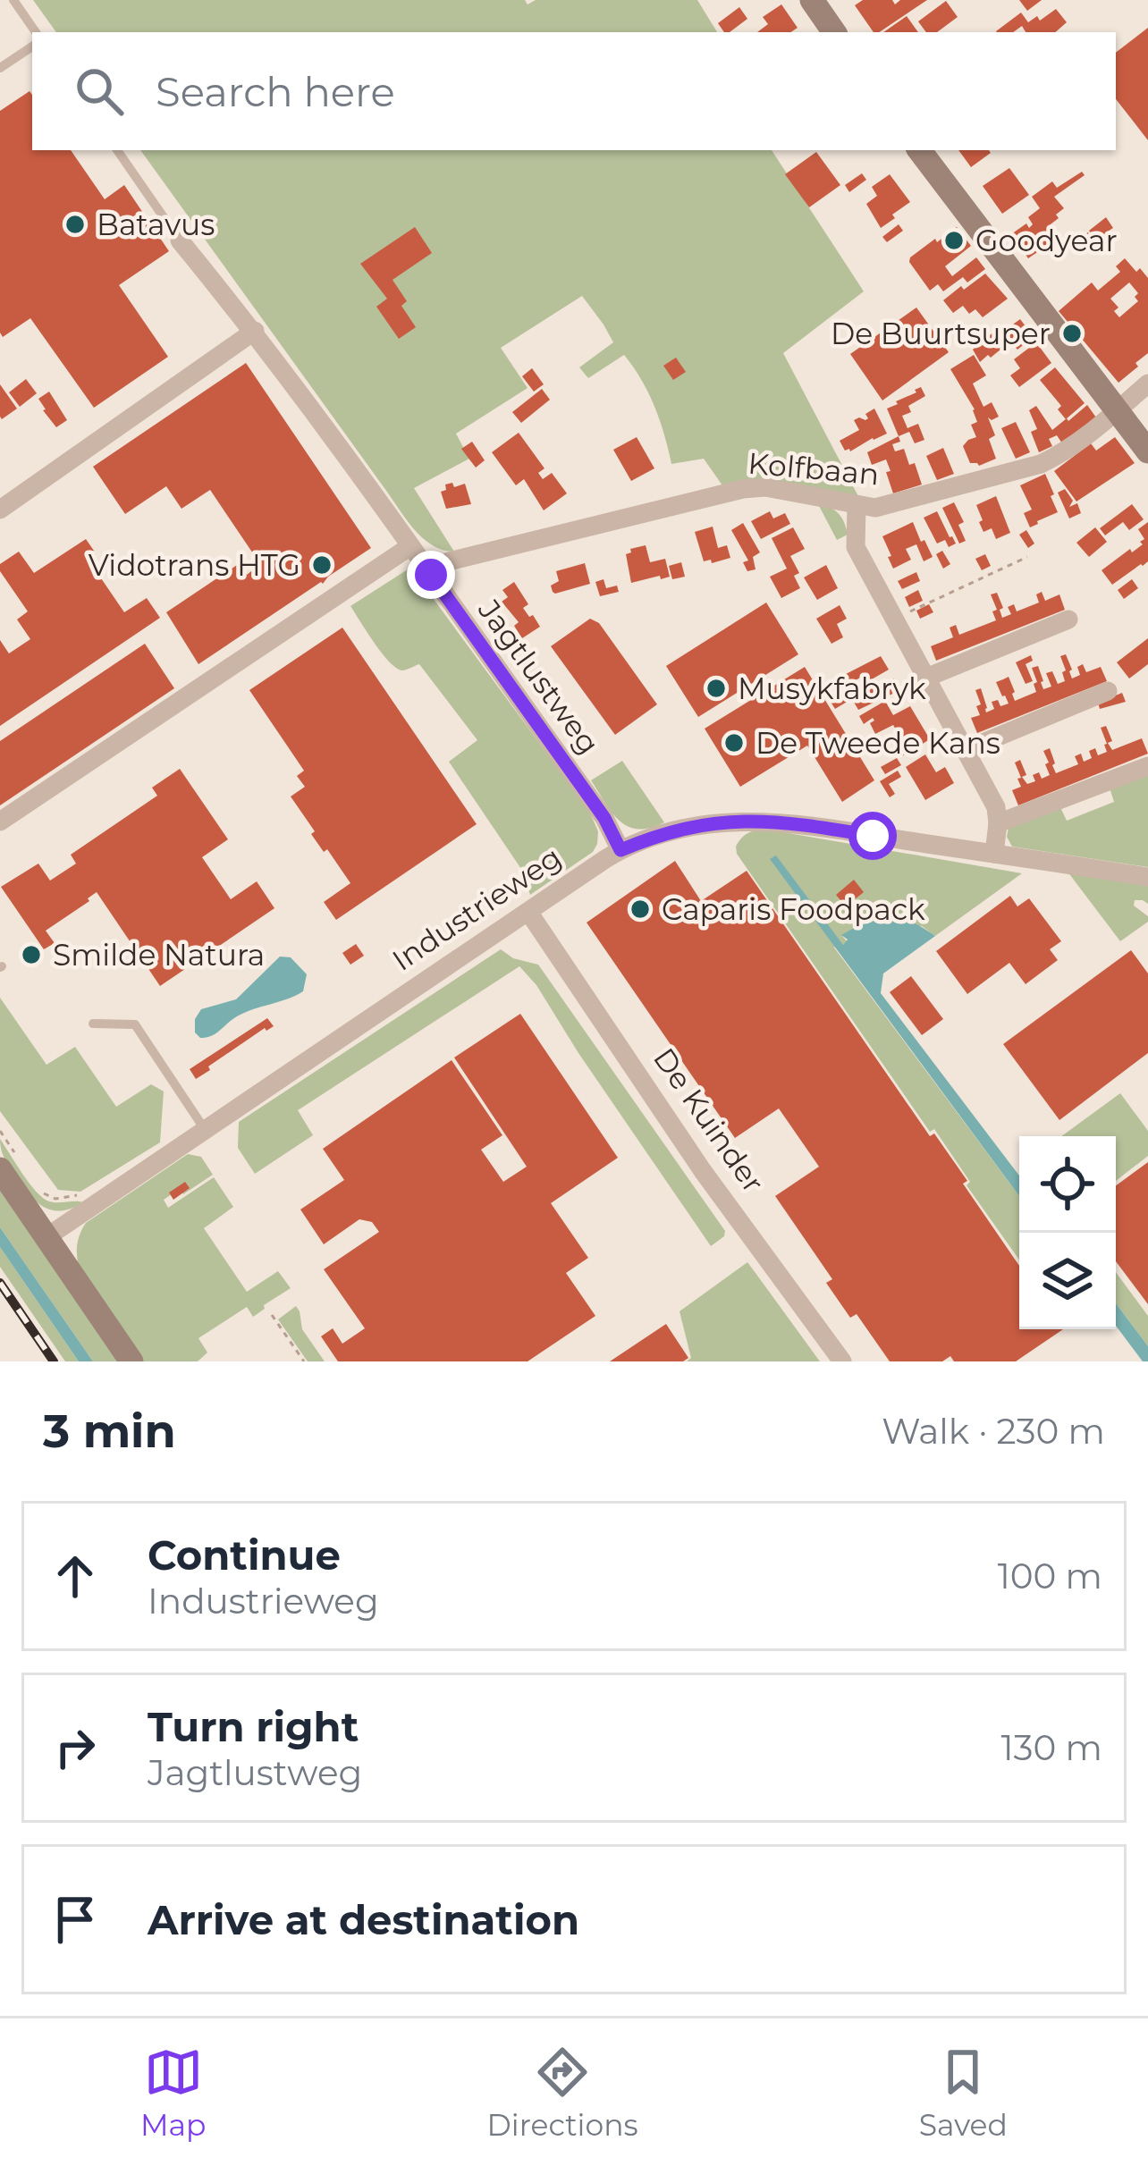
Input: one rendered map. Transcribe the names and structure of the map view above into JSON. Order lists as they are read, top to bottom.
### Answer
{
  "streets": {
    "street": [
      "Kolfbaan",
      "Jagtlustweg",
      "Industrieweg",
      "De Kuinder"
    ]
  },
  "crossings": [
    ["Kolfbaan", "Jagtlustweg"],
    ["Jagtlustweg", "Industrieweg"],
    ["Industrieweg", "De Kuinder"]
  ],
  "places": [
    "Batavus",
    "Goodyear",
    "De Buurtsuper",
    "Vidotrans HTG",
    "Musykfabryk",
    "De Tweede Kans",
    "Caparis Foodpack",
    "Smilde Natura"
  ],
  "page": {
    "search": "Search here",
    "heading": ["3 min", "Walk · 230 m"],
    "list": [
      ["Continue", "Industrieweg", "100 m"],
      ["Turn right", "Jagtlustweg", "130 m"],
      "Arrive at destination"
    ],
    "nav": ["Map", "Directions", "Saved"]
  }
}
